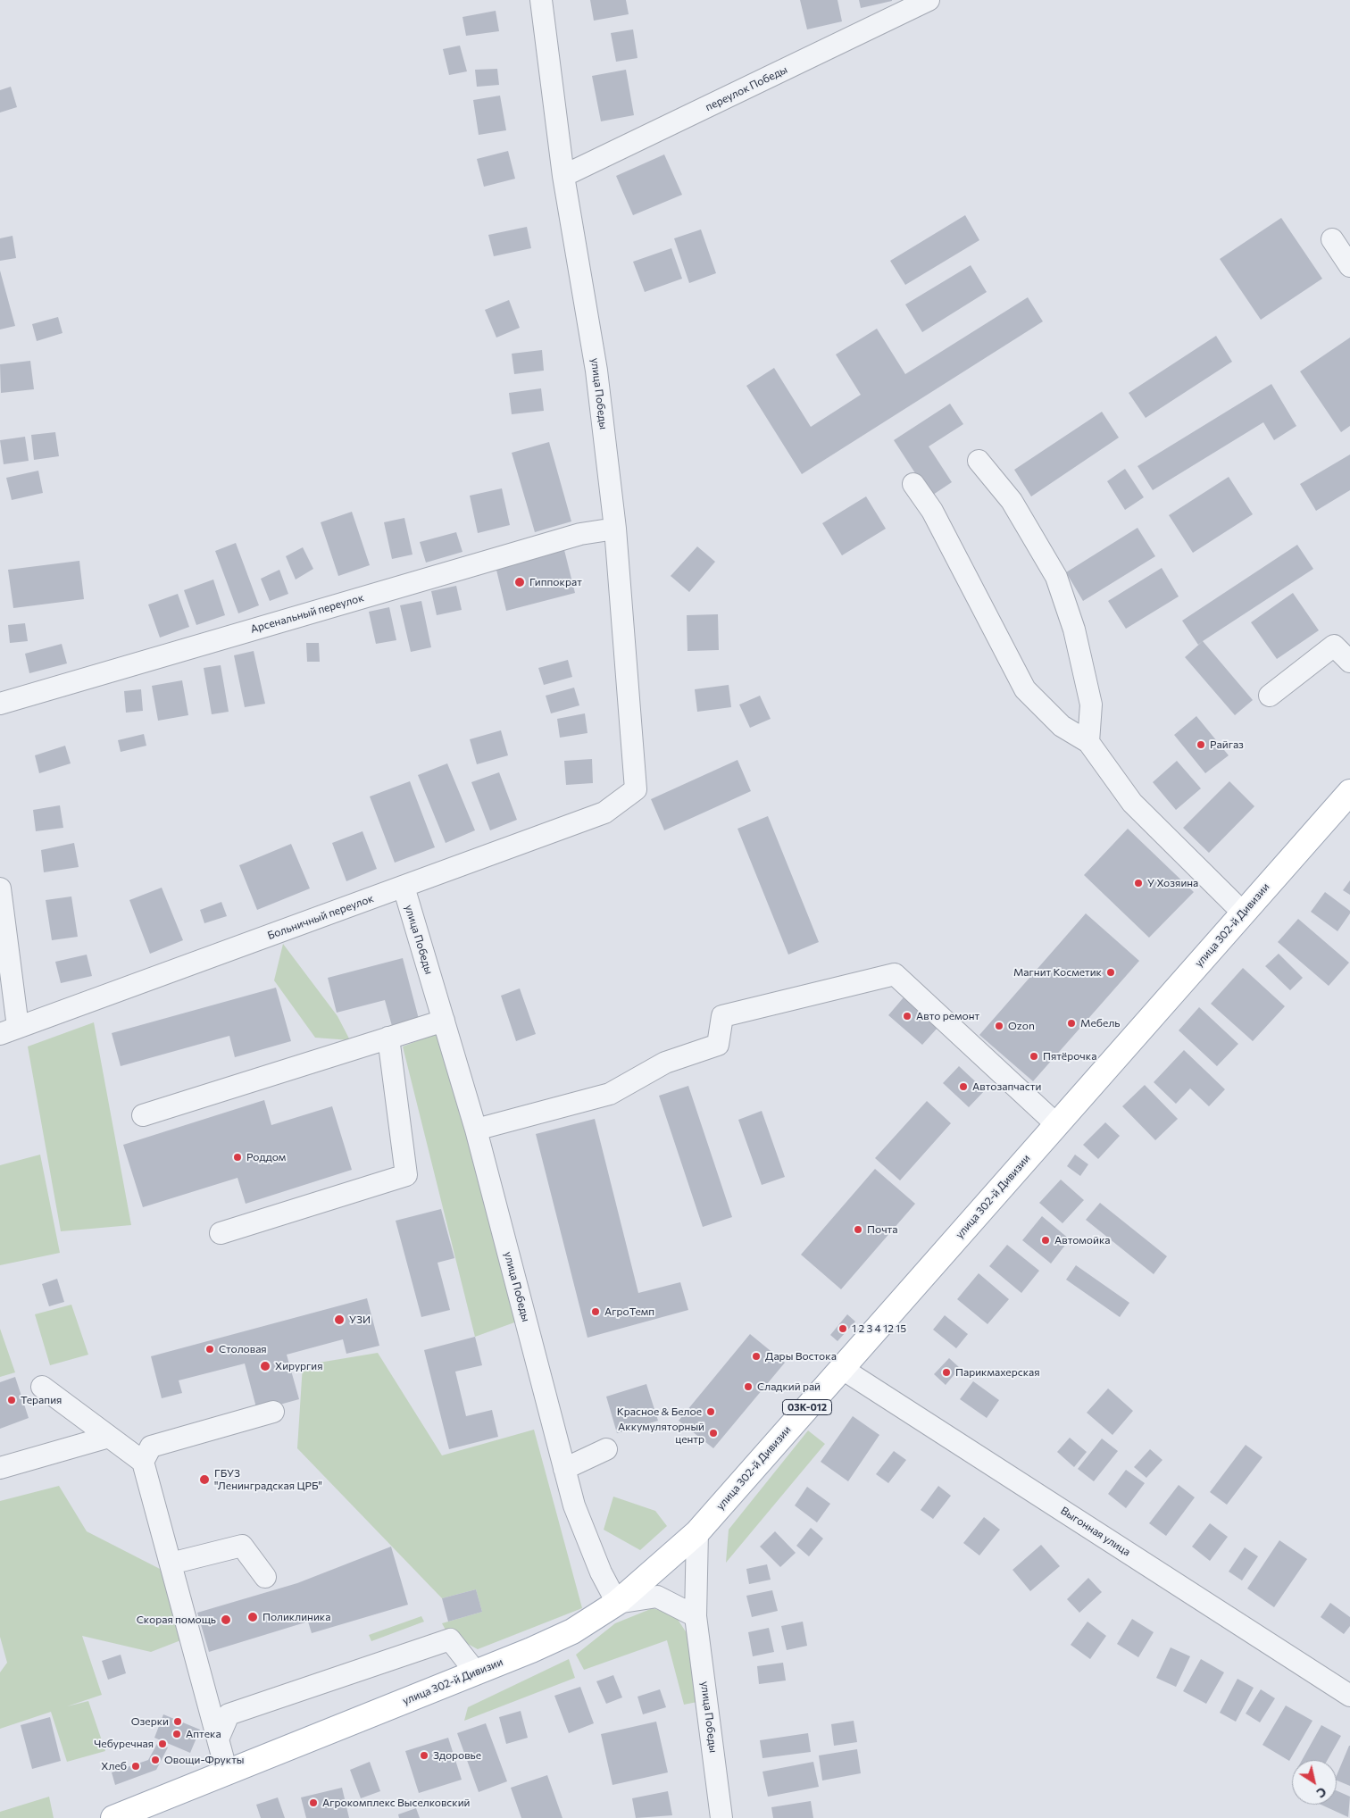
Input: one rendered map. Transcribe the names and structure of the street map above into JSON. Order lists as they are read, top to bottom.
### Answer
{
  "streets": {
    "main road": ["улица 302-й Дивизии", "03К-012"],
    "street": [
      "переулок Победы",
      "улица Победы",
      "Арсенальный переулок",
      "Больничный переулок",
      "Выгонная улица"
    ]
  },
  "crossings": [
    ["переулок Победы", "улица Победы"],
    ["улица Победы", "Арсенальный переулок"],
    ["улица Победы", "Больничный переулок"],
    ["улица Победы", "улица 302-й Дивизии"],
    ["улица 302-й Дивизии", "Выгонная улица"]
  ],
  "places": [
    "Гиппократ",
    "Райгаз",
    "У Хозяина",
    "Магнит Косметик",
    "Авто ремонт",
    "Мебель",
    "Ozon",
    "Пятёрочка",
    "Автозапчасти",
    "Роддом",
    "Почта",
    "Автомойка",
    "АгроТемп",
    "УЗИ",
    "1 2 3 4 12 15",
    "Столовая",
    "Дары Востока",
    "Хирургия",
    "Парикмахерская",
    "Сладкий рай",
    "Терапия",
    "Красное & Белое",
    "Аккумуляторный центр",
    "ГБУЗ \"Ленинградская ЦРБ\"",
    "Поликлиника",
    "Скорая помощь",
    "Озерки",
    "Аптека",
    "Чебуречная",
    "Здоровье",
    "Овощи-Фрукты",
    "Хлеб",
    "Агрокомплекс Выселковский"
  ],
  "north": "bottom right"
}
